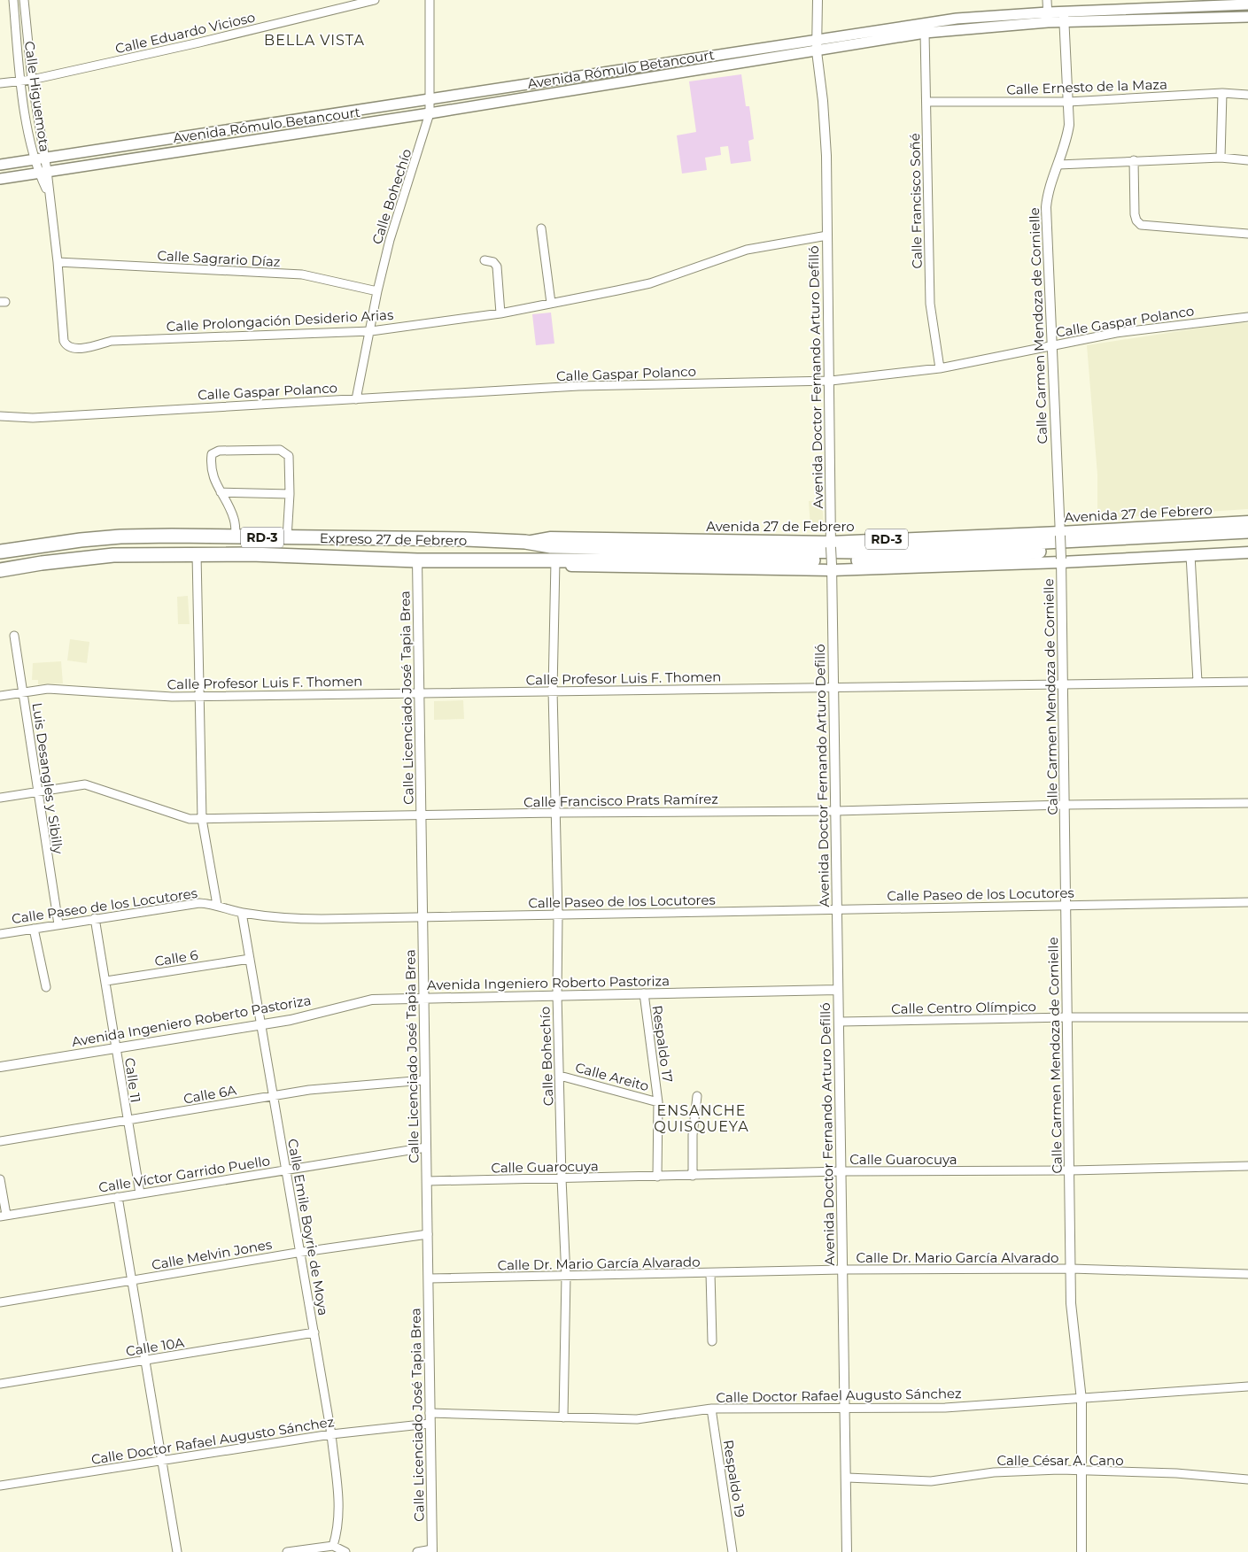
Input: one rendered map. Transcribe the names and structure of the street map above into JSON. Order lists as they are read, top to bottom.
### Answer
{
  "streets": {
    "highway": ["RD-3", "Expreso 27 de Febrero"],
    "main road": ["Avenida Rómulo Betancourt", "Avenida 27 de Febrero"],
    "street": [
      "Calle Eduardo Vicioso",
      "Calle Ernesto de la Maza",
      "Calle Higuemota",
      "Calle Bohechío",
      "Calle Francisco Soñé",
      "Calle Sagrario Díaz",
      "Calle Prolongación Desiderio Arias",
      "Calle Gaspar Polanco",
      "Calle Carmen Mendoza de Cornielle",
      "Avenida Doctor Fernando Arturo Defilló",
      "Calle Profesor Luis F. Thomen",
      "Calle Licenciado José Tapia Brea",
      "Luis Desangles y Sibilly",
      "Calle Francisco Prats Ramírez",
      "Calle Paseo de los Locutores",
      "Calle 6",
      "Avenida Ingeniero Roberto Pastoriza",
      "Calle Centro Olímpico",
      "Respaldo 17",
      "Calle Areito",
      "Calle 11",
      "Calle 6A",
      "Calle Guarocuya",
      "Calle Víctor Garrido Puello",
      "Calle Emile Boyrie de Moya",
      "Calle Melvin Jones",
      "Calle Dr. Mario García Alvarado",
      "Calle 10A",
      "Calle Doctor Rafael Augusto Sánchez",
      "Calle César A. Cano",
      "Respaldo 19"
    ]
  },
  "crossings": [
    ["Calle Eduardo Vicioso", "Calle Higuemota"],
    ["Avenida Rómulo Betancourt", "Calle Higuemota"],
    ["Avenida Rómulo Betancourt", "Calle Bohechío"],
    ["Avenida Rómulo Betancourt", "Calle Francisco Soñé"],
    ["Avenida Rómulo Betancourt", "Calle Carmen Mendoza de Cornielle"],
    ["Avenida Rómulo Betancourt", "Avenida Doctor Fernando Arturo Defilló"],
    ["Calle Ernesto de la Maza", "Calle Francisco Soñé"],
    ["Calle Ernesto de la Maza", "Calle Carmen Mendoza de Cornielle"],
    ["Calle Higuemota", "Calle Sagrario Díaz"],
    ["Calle Higuemota", "Calle Prolongación Desiderio Arias"],
    ["Calle Bohechío", "Calle Sagrario Díaz"],
    ["Calle Bohechío", "Calle Prolongación Desiderio Arias"],
    ["Calle Bohechío", "Calle Gaspar Polanco"],
    ["Calle Bohechío", "RD-3"],
    ["Calle Bohechío", "Expreso 27 de Febrero"],
    ["Calle Bohechío", "Calle Profesor Luis F. Thomen"],
    ["Calle Bohechío", "Calle Francisco Prats Ramírez"],
    ["Calle Bohechío", "Calle Paseo de los Locutores"],
    ["Calle Bohechío", "Avenida Ingeniero Roberto Pastoriza"],
    ["Calle Bohechío", "Calle Areito"],
    ["Calle Bohechío", "Calle Guarocuya"],
    ["Calle Bohechío", "Calle Dr. Mario García Alvarado"],
    ["Calle Bohechío", "Calle Doctor Rafael Augusto Sánchez"],
    ["Calle Francisco Soñé", "Calle Gaspar Polanco"],
    ["Calle Prolongación Desiderio Arias", "Avenida Doctor Fernando Arturo Defilló"],
    ["Calle Gaspar Polanco", "Calle Carmen Mendoza de Cornielle"],
    ["Calle Gaspar Polanco", "Avenida Doctor Fernando Arturo Defilló"],
    ["Calle Carmen Mendoza de Cornielle", "Avenida 27 de Febrero"],
    ["Calle Carmen Mendoza de Cornielle", "RD-3"],
    ["Calle Carmen Mendoza de Cornielle", "Calle Profesor Luis F. Thomen"],
    ["Calle Carmen Mendoza de Cornielle", "Calle Francisco Prats Ramírez"],
    ["Calle Carmen Mendoza de Cornielle", "Calle Paseo de los Locutores"],
    ["Calle Carmen Mendoza de Cornielle", "Calle Centro Olímpico"],
    ["Calle Carmen Mendoza de Cornielle", "Calle Guarocuya"],
    ["Calle Carmen Mendoza de Cornielle", "Calle Dr. Mario García Alvarado"],
    ["Calle Carmen Mendoza de Cornielle", "Calle Doctor Rafael Augusto Sánchez"],
    ["Calle Carmen Mendoza de Cornielle", "Calle César A. Cano"],
    ["Avenida Doctor Fernando Arturo Defilló", "Avenida 27 de Febrero"],
    ["Avenida Doctor Fernando Arturo Defilló", "RD-3"],
    ["Avenida Doctor Fernando Arturo Defilló", "Calle Profesor Luis F. Thomen"],
    ["Avenida Doctor Fernando Arturo Defilló", "Calle Francisco Prats Ramírez"],
    ["Avenida Doctor Fernando Arturo Defilló", "Calle Paseo de los Locutores"],
    ["Avenida Doctor Fernando Arturo Defilló", "Avenida Ingeniero Roberto Pastoriza"],
    ["Avenida Doctor Fernando Arturo Defilló", "Calle Centro Olímpico"],
    ["Avenida Doctor Fernando Arturo Defilló", "Calle Guarocuya"],
    ["Avenida Doctor Fernando Arturo Defilló", "Calle Dr. Mario García Alvarado"],
    ["Avenida Doctor Fernando Arturo Defilló", "Calle Doctor Rafael Augusto Sánchez"],
    ["Avenida Doctor Fernando Arturo Defilló", "Calle César A. Cano"],
    ["Avenida 27 de Febrero", "Expreso 27 de Febrero"],
    ["RD-3", "Expreso 27 de Febrero"],
    ["Expreso 27 de Febrero", "Calle Licenciado José Tapia Brea"],
    ["Calle Profesor Luis F. Thomen", "Calle Licenciado José Tapia Brea"],
    ["Calle Profesor Luis F. Thomen", "Luis Desangles y Sibilly"],
    ["Calle Licenciado José Tapia Brea", "Calle Francisco Prats Ramírez"],
    ["Calle Licenciado José Tapia Brea", "Calle Paseo de los Locutores"],
    ["Calle Licenciado José Tapia Brea", "Avenida Ingeniero Roberto Pastoriza"],
    ["Calle Licenciado José Tapia Brea", "Calle 6A"],
    ["Calle Licenciado José Tapia Brea", "Calle Guarocuya"],
    ["Calle Licenciado José Tapia Brea", "Calle Víctor Garrido Puello"],
    ["Calle Licenciado José Tapia Brea", "Calle Melvin Jones"],
    ["Calle Licenciado José Tapia Brea", "Calle Dr. Mario García Alvarado"],
    ["Calle Licenciado José Tapia Brea", "Calle Doctor Rafael Augusto Sánchez"],
    ["Luis Desangles y Sibilly", "Calle Francisco Prats Ramírez"],
    ["Luis Desangles y Sibilly", "Calle Paseo de los Locutores"],
    ["Calle Paseo de los Locutores", "Calle 11"],
    ["Calle Paseo de los Locutores", "Calle Emile Boyrie de Moya"],
    ["Calle 6", "Calle 11"],
    ["Calle 6", "Calle Emile Boyrie de Moya"],
    ["Avenida Ingeniero Roberto Pastoriza", "Respaldo 17"],
    ["Avenida Ingeniero Roberto Pastoriza", "Calle 11"],
    ["Avenida Ingeniero Roberto Pastoriza", "Calle Emile Boyrie de Moya"],
    ["Respaldo 17", "Calle Areito"],
    ["Respaldo 17", "Calle Guarocuya"],
    ["Calle 11", "Calle 6A"],
    ["Calle 11", "Calle Víctor Garrido Puello"],
    ["Calle 6A", "Calle Emile Boyrie de Moya"],
    ["Calle Víctor Garrido Puello", "Calle Emile Boyrie de Moya"],
    ["Calle Emile Boyrie de Moya", "Calle Melvin Jones"],
    ["Calle Emile Boyrie de Moya", "Calle 10A"],
    ["Calle Emile Boyrie de Moya", "Calle Doctor Rafael Augusto Sánchez"],
    ["Calle Doctor Rafael Augusto Sánchez", "Respaldo 19"]
  ],
  "districts": ["BELLA VISTA", "ENSANCHE QUISQUEYA"]
}
